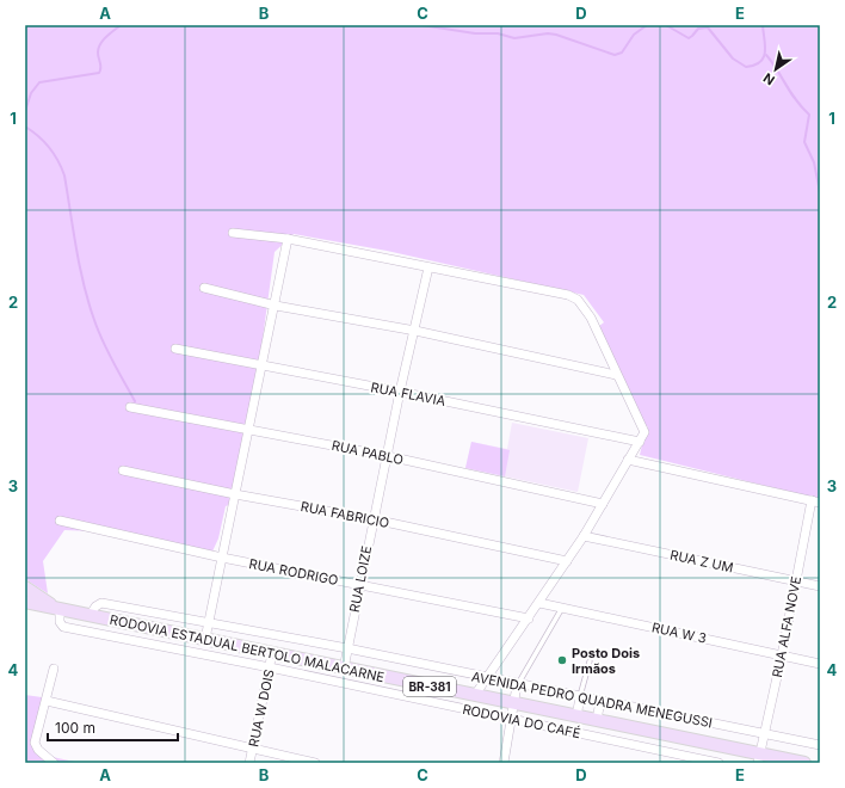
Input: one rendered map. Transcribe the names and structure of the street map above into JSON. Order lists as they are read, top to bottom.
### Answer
{
  "streets": {
    "main road": ["RODOVIA ESTADUAL BERTOLO MALACARNE", "BR-381"],
    "street": [
      "RUA FLAVIA",
      "RUA PABLO",
      "RUA FABRICIO",
      "RUA Z UM",
      "RUA RODRIGO",
      "RUA LOIZE",
      "RUA ALFA NOVE",
      "RUA W 3",
      "AVENIDA PEDRO QUADRA MENEGUSSI",
      "RUA W DOIS",
      "RODOVIA DO CAFÉ"
    ]
  },
  "crossings": [
    ["RUA FLAVIA", "RUA LOIZE"],
    ["RUA PABLO", "RUA LOIZE"],
    ["RUA FABRICIO", "RUA LOIZE"],
    ["RUA Z UM", "RUA ALFA NOVE"],
    ["RUA RODRIGO", "RUA LOIZE"],
    ["RUA LOIZE", "RODOVIA ESTADUAL BERTOLO MALACARNE"],
    ["RUA LOIZE", "AVENIDA PEDRO QUADRA MENEGUSSI"],
    ["RUA ALFA NOVE", "RUA W 3"],
    ["RUA ALFA NOVE", "RODOVIA ESTADUAL BERTOLO MALACARNE"],
    ["RUA ALFA NOVE", "AVENIDA PEDRO QUADRA MENEGUSSI"],
    ["RODOVIA ESTADUAL BERTOLO MALACARNE", "BR-381"],
    ["RODOVIA ESTADUAL BERTOLO MALACARNE", "AVENIDA PEDRO QUADRA MENEGUSSI"],
    ["RODOVIA ESTADUAL BERTOLO MALACARNE", "RUA W DOIS"],
    ["RODOVIA ESTADUAL BERTOLO MALACARNE", "RODOVIA DO CAFÉ"],
    ["BR-381", "RODOVIA DO CAFÉ"],
    ["RUA W DOIS", "RODOVIA DO CAFÉ"]
  ],
  "places": ["Posto Dois Irmãos"],
  "scale_bar": "100 m",
  "north": "bottom left",
  "grid": {
    "columns": [
      "A",
      "B",
      "C",
      "D",
      "E"
    ],
    "rows": [
      "1",
      "2",
      "3",
      "4"
    ]
  }
}
